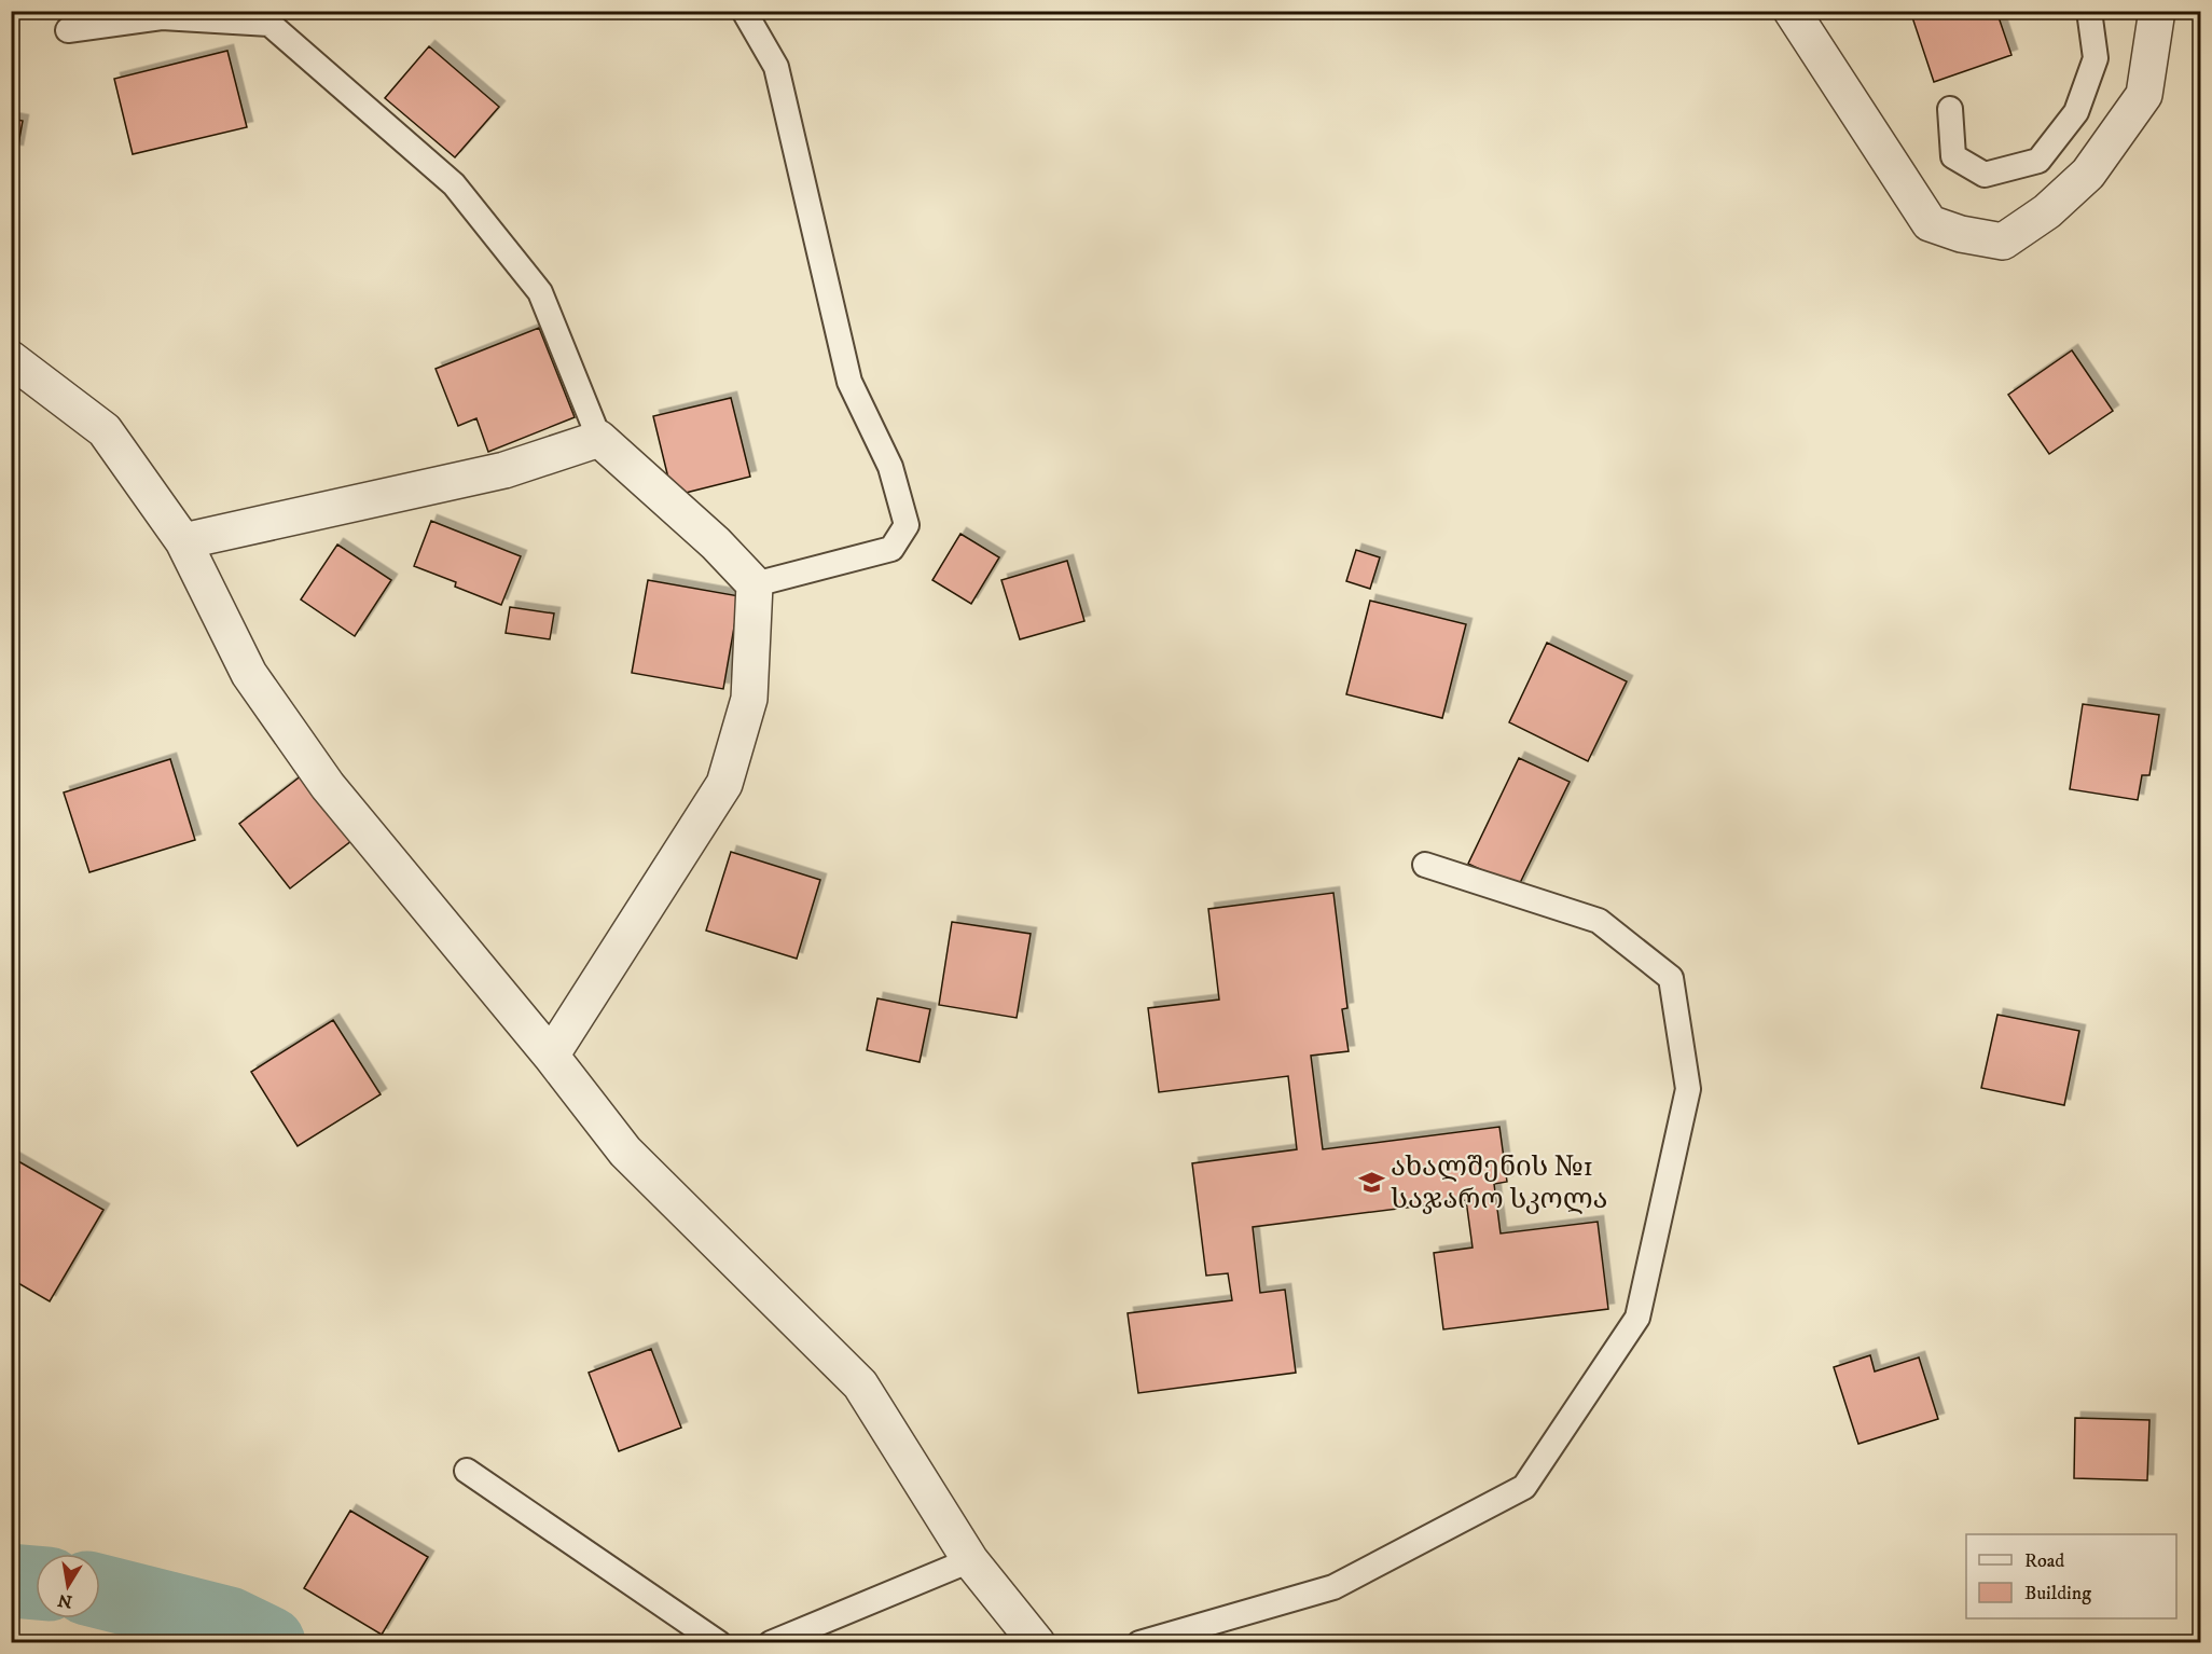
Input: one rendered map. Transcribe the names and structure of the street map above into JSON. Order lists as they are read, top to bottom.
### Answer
{
  "places": {
    "school or university": ["ახალშენის №1 საჯარო სკოლა"]
  },
  "legend": ["Road", "Building"],
  "north": "bottom"
}
